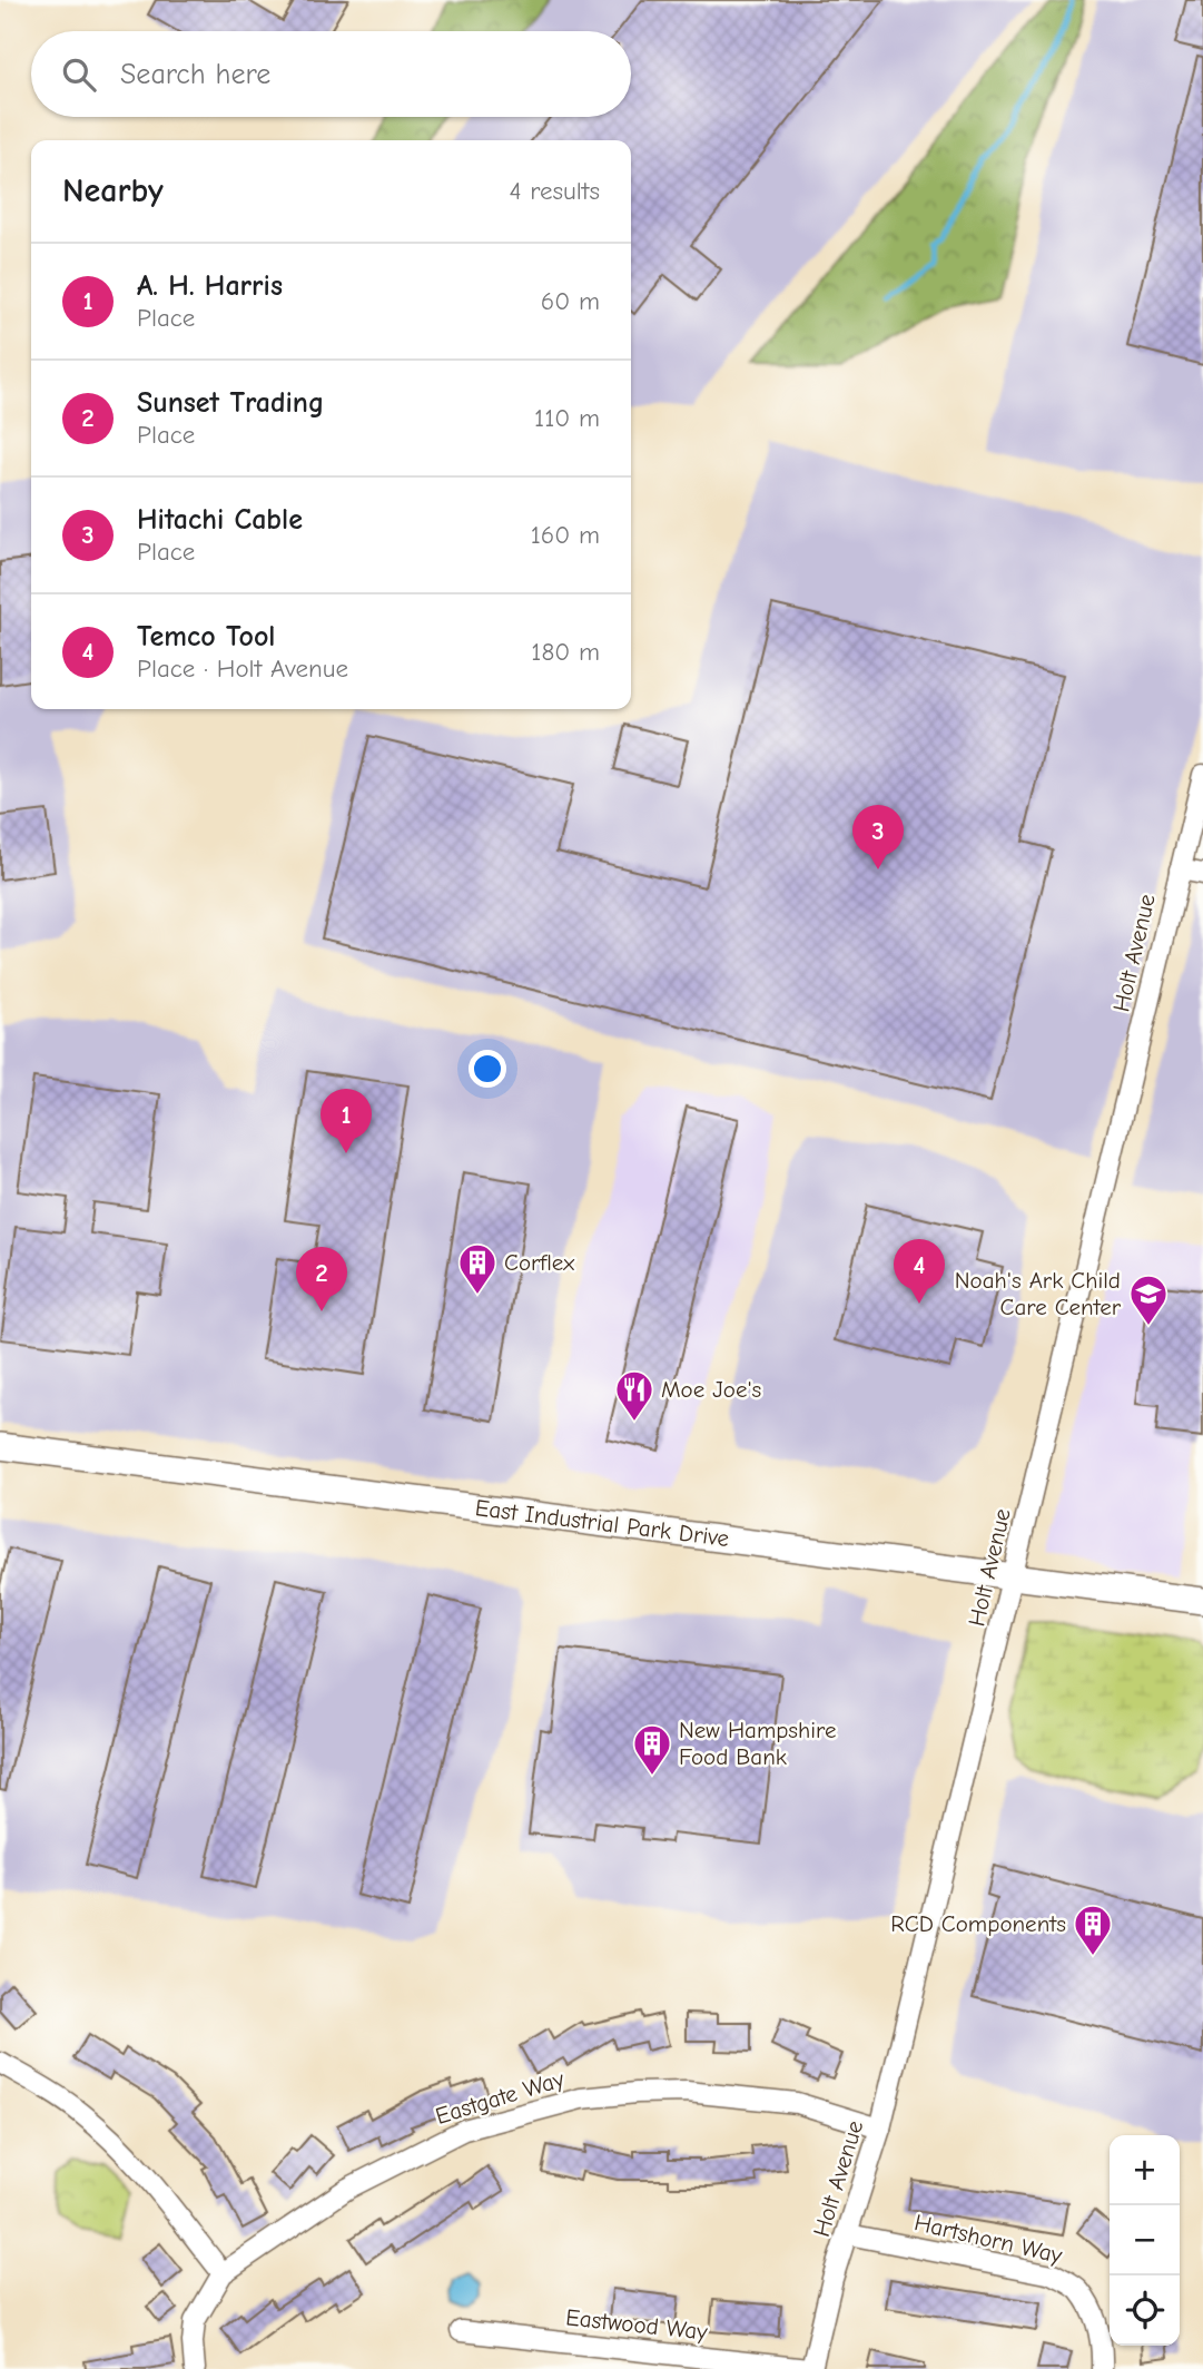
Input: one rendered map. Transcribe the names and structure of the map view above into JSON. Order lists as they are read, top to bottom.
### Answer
{
  "streets": {
    "street": [
      "Holt Avenue",
      "East Industrial Park Drive",
      "Eastgate Way",
      "Hartshorn Way",
      "Eastwood Way"
    ]
  },
  "crossings": [
    ["Holt Avenue", "East Industrial Park Drive"],
    ["Holt Avenue", "Eastgate Way"],
    ["Holt Avenue", "Hartshorn Way"],
    ["Holt Avenue", "Eastwood Way"]
  ],
  "places": {
    "building": ["Corflex", "New Hampshire Food Bank", "RCD Components"],
    "school or university": ["Noah's Ark Child Care Center"],
    "restaurant": ["Moe Joe's"]
  },
  "page": {
    "search": "Search here",
    "heading": ["Nearby", "4 results"],
    "list": [
      {
        "mark": "1",
        "name": "A. H. Harris",
        "note": "Place",
        "value": "60 m"
      },
      {
        "mark": "2",
        "name": "Sunset Trading",
        "note": "Place",
        "value": "110 m"
      },
      {
        "mark": "3",
        "name": "Hitachi Cable",
        "note": "Place",
        "value": "160 m"
      },
      {
        "mark": "4",
        "name": "Temco Tool",
        "note": "Place · Holt Avenue",
        "value": "180 m"
      }
    ],
    "pins": [
      "3",
      "1",
      "4",
      "2"
    ],
    "map_buttons": ["+", "−"]
  }
}
